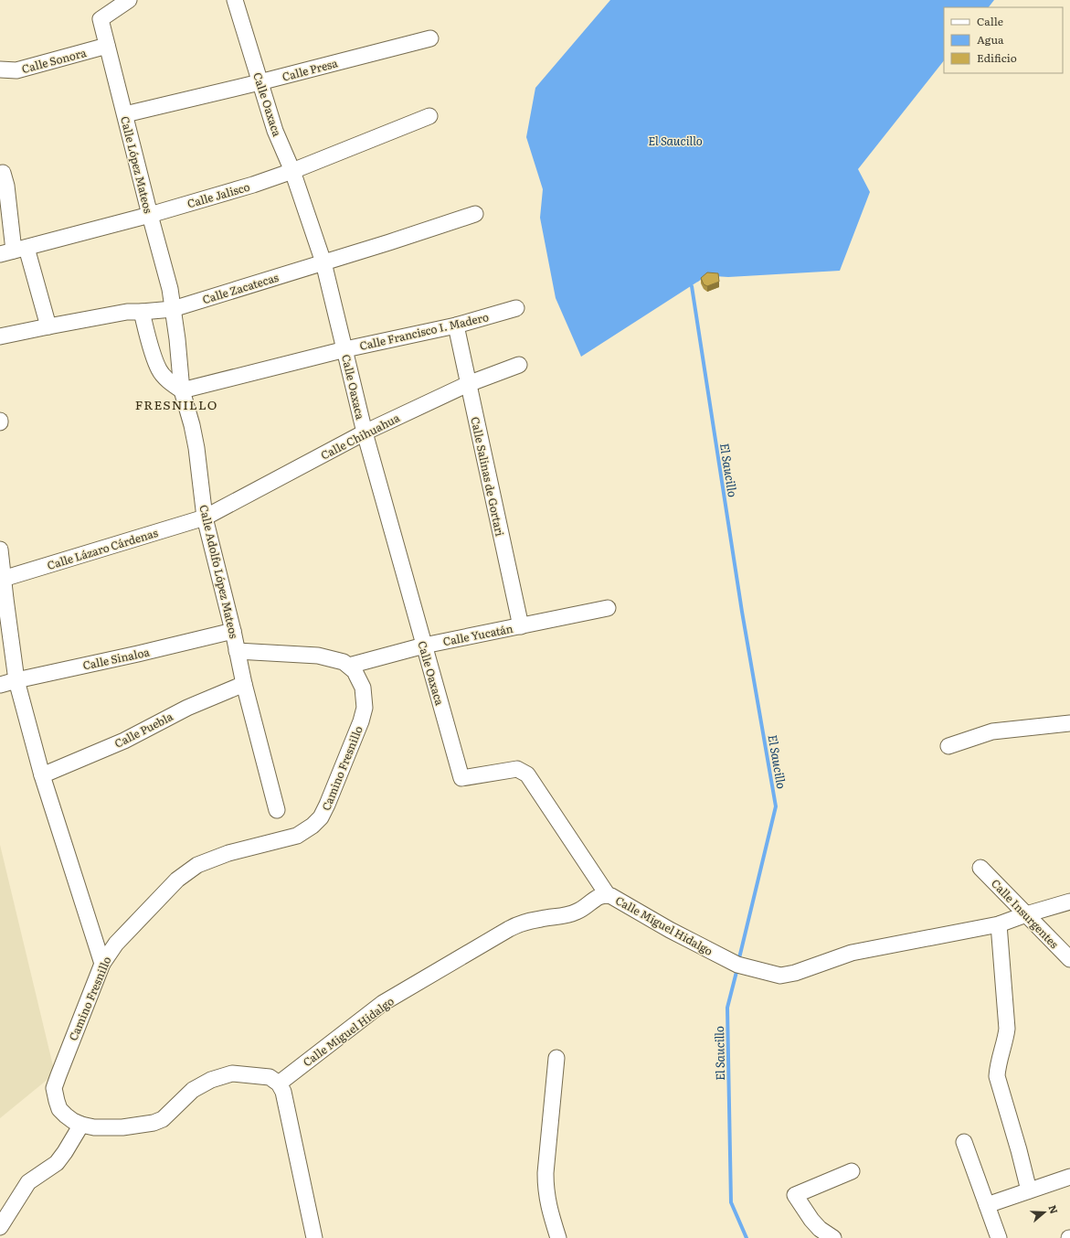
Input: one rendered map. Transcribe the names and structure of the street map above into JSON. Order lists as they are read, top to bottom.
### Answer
{
  "streets": {
    "street": [
      "Calle Sonora",
      "Calle Presa",
      "Calle Oaxaca",
      "Calle López Mateos",
      "Calle Jalisco",
      "Calle Zacatecas",
      "Calle Francisco I. Madero",
      "Calle Chihuahua",
      "Calle Salinas de Gortari",
      "Calle Lázaro Cárdenas",
      "Calle Adolfo López Mateos",
      "Calle Yucatán",
      "Calle Sinaloa",
      "Calle Puebla",
      "Camino Fresnillo",
      "Calle Insurgentes",
      "Calle Miguel Hidalgo"
    ]
  },
  "crossings": [
    ["Calle Sonora", "Calle López Mateos"],
    ["Calle Presa", "Calle Oaxaca"],
    ["Calle Presa", "Calle López Mateos"],
    ["Calle Oaxaca", "Calle Jalisco"],
    ["Calle Oaxaca", "Calle Zacatecas"],
    ["Calle Oaxaca", "Calle Francisco I. Madero"],
    ["Calle Oaxaca", "Calle Chihuahua"],
    ["Calle Oaxaca", "Calle Yucatán"],
    ["Calle Oaxaca", "Calle Miguel Hidalgo"],
    ["Calle López Mateos", "Calle Jalisco"],
    ["Calle López Mateos", "Calle Zacatecas"],
    ["Calle López Mateos", "Calle Adolfo López Mateos"],
    ["Calle Zacatecas", "Calle Adolfo López Mateos"],
    ["Calle Francisco I. Madero", "Calle Salinas de Gortari"],
    ["Calle Francisco I. Madero", "Calle Adolfo López Mateos"],
    ["Calle Chihuahua", "Calle Salinas de Gortari"],
    ["Calle Chihuahua", "Calle Lázaro Cárdenas"],
    ["Calle Chihuahua", "Calle Adolfo López Mateos"],
    ["Calle Salinas de Gortari", "Calle Yucatán"],
    ["Calle Lázaro Cárdenas", "Calle Adolfo López Mateos"],
    ["Calle Adolfo López Mateos", "Calle Sinaloa"],
    ["Calle Adolfo López Mateos", "Calle Puebla"],
    ["Calle Yucatán", "Camino Fresnillo"],
    ["Camino Fresnillo", "Calle Miguel Hidalgo"],
    ["Calle Insurgentes", "Calle Miguel Hidalgo"]
  ],
  "districts": ["FRESNILLO"],
  "water": ["El Saucillo"],
  "legend": ["Calle", "Agua", "Edificio"],
  "north": "right"
}
